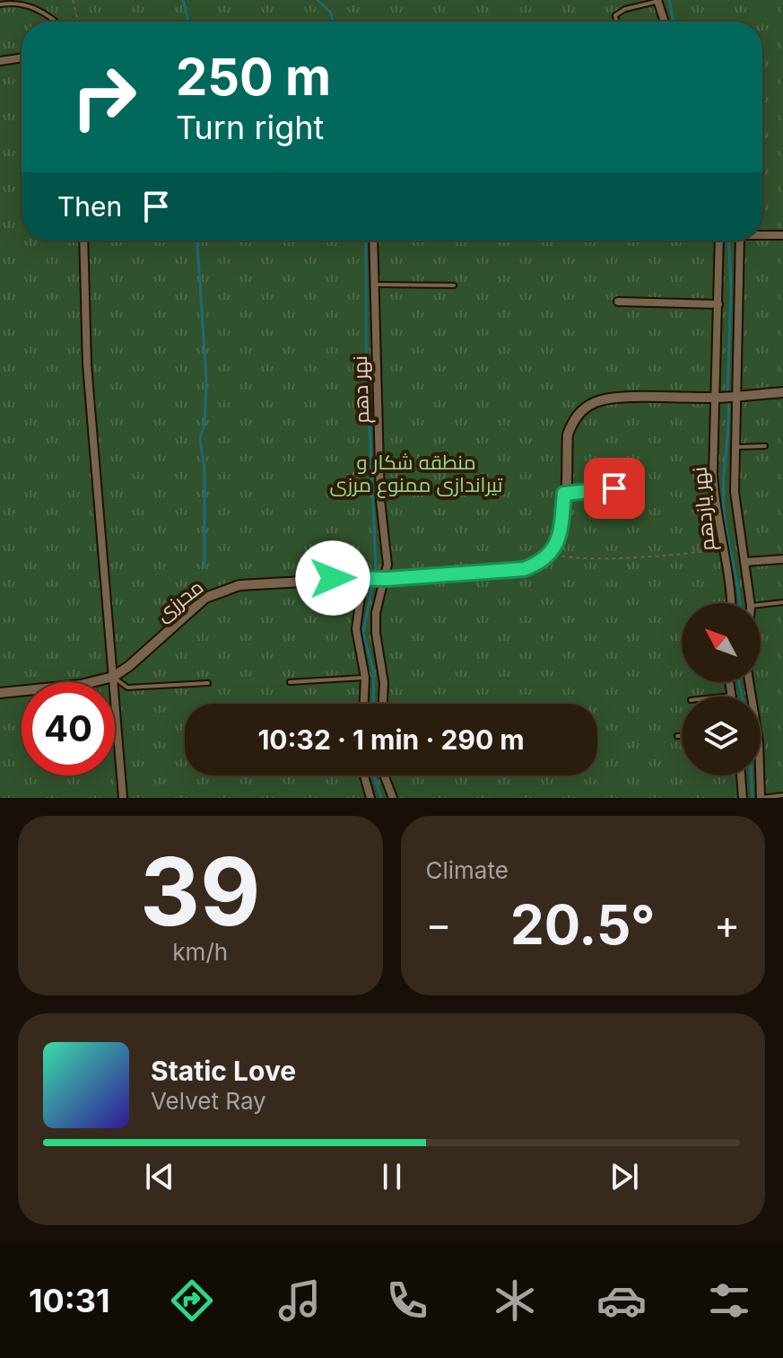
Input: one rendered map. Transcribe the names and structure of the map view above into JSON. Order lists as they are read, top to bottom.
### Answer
{
  "streets": {
    "street": ["نهر دهم", "نهر یازدهم", "محرزی"]
  },
  "crossings": [
    ["نهر دهم", "محرزی"]
  ],
  "parks": ["منطقه شکار و تیراندازی ممنوع مرزی"],
  "north": "top left",
  "page": {
    "turn": ["250 m", "Turn right"],
    "then": "Then",
    "limit": "40",
    "trip": "10:32 · 1 min · 290 m",
    "tile": [
      ["39", "km/h"],
      "Climate"
    ],
    "heat": ["−", "20.5°", "+"],
    "song": ["Static Love", "Velvet Ray"],
    "tabs": "10:31"
  }
}
